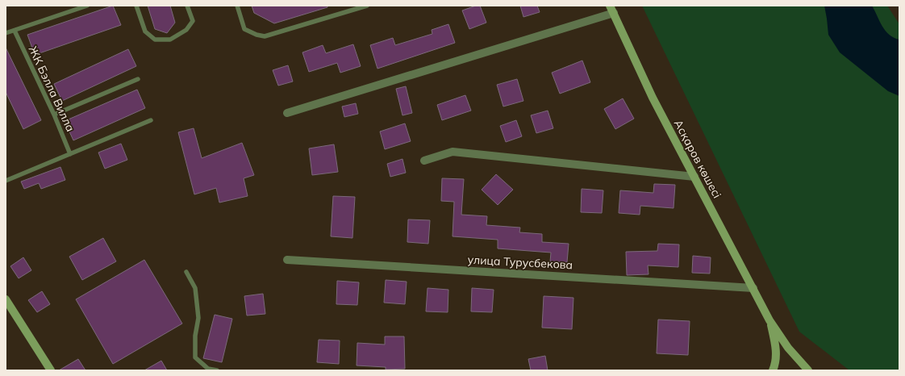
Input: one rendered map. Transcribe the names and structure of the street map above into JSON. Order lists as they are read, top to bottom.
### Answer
{
  "streets": {
    "street": ["Асқаров көшесі", "улица Турусбекова"],
    "lane": ["ЖК Бэлла Вилла"]
  },
  "crossings": [
    ["Асқаров көшесі", "улица Турусбекова"]
  ]
}
